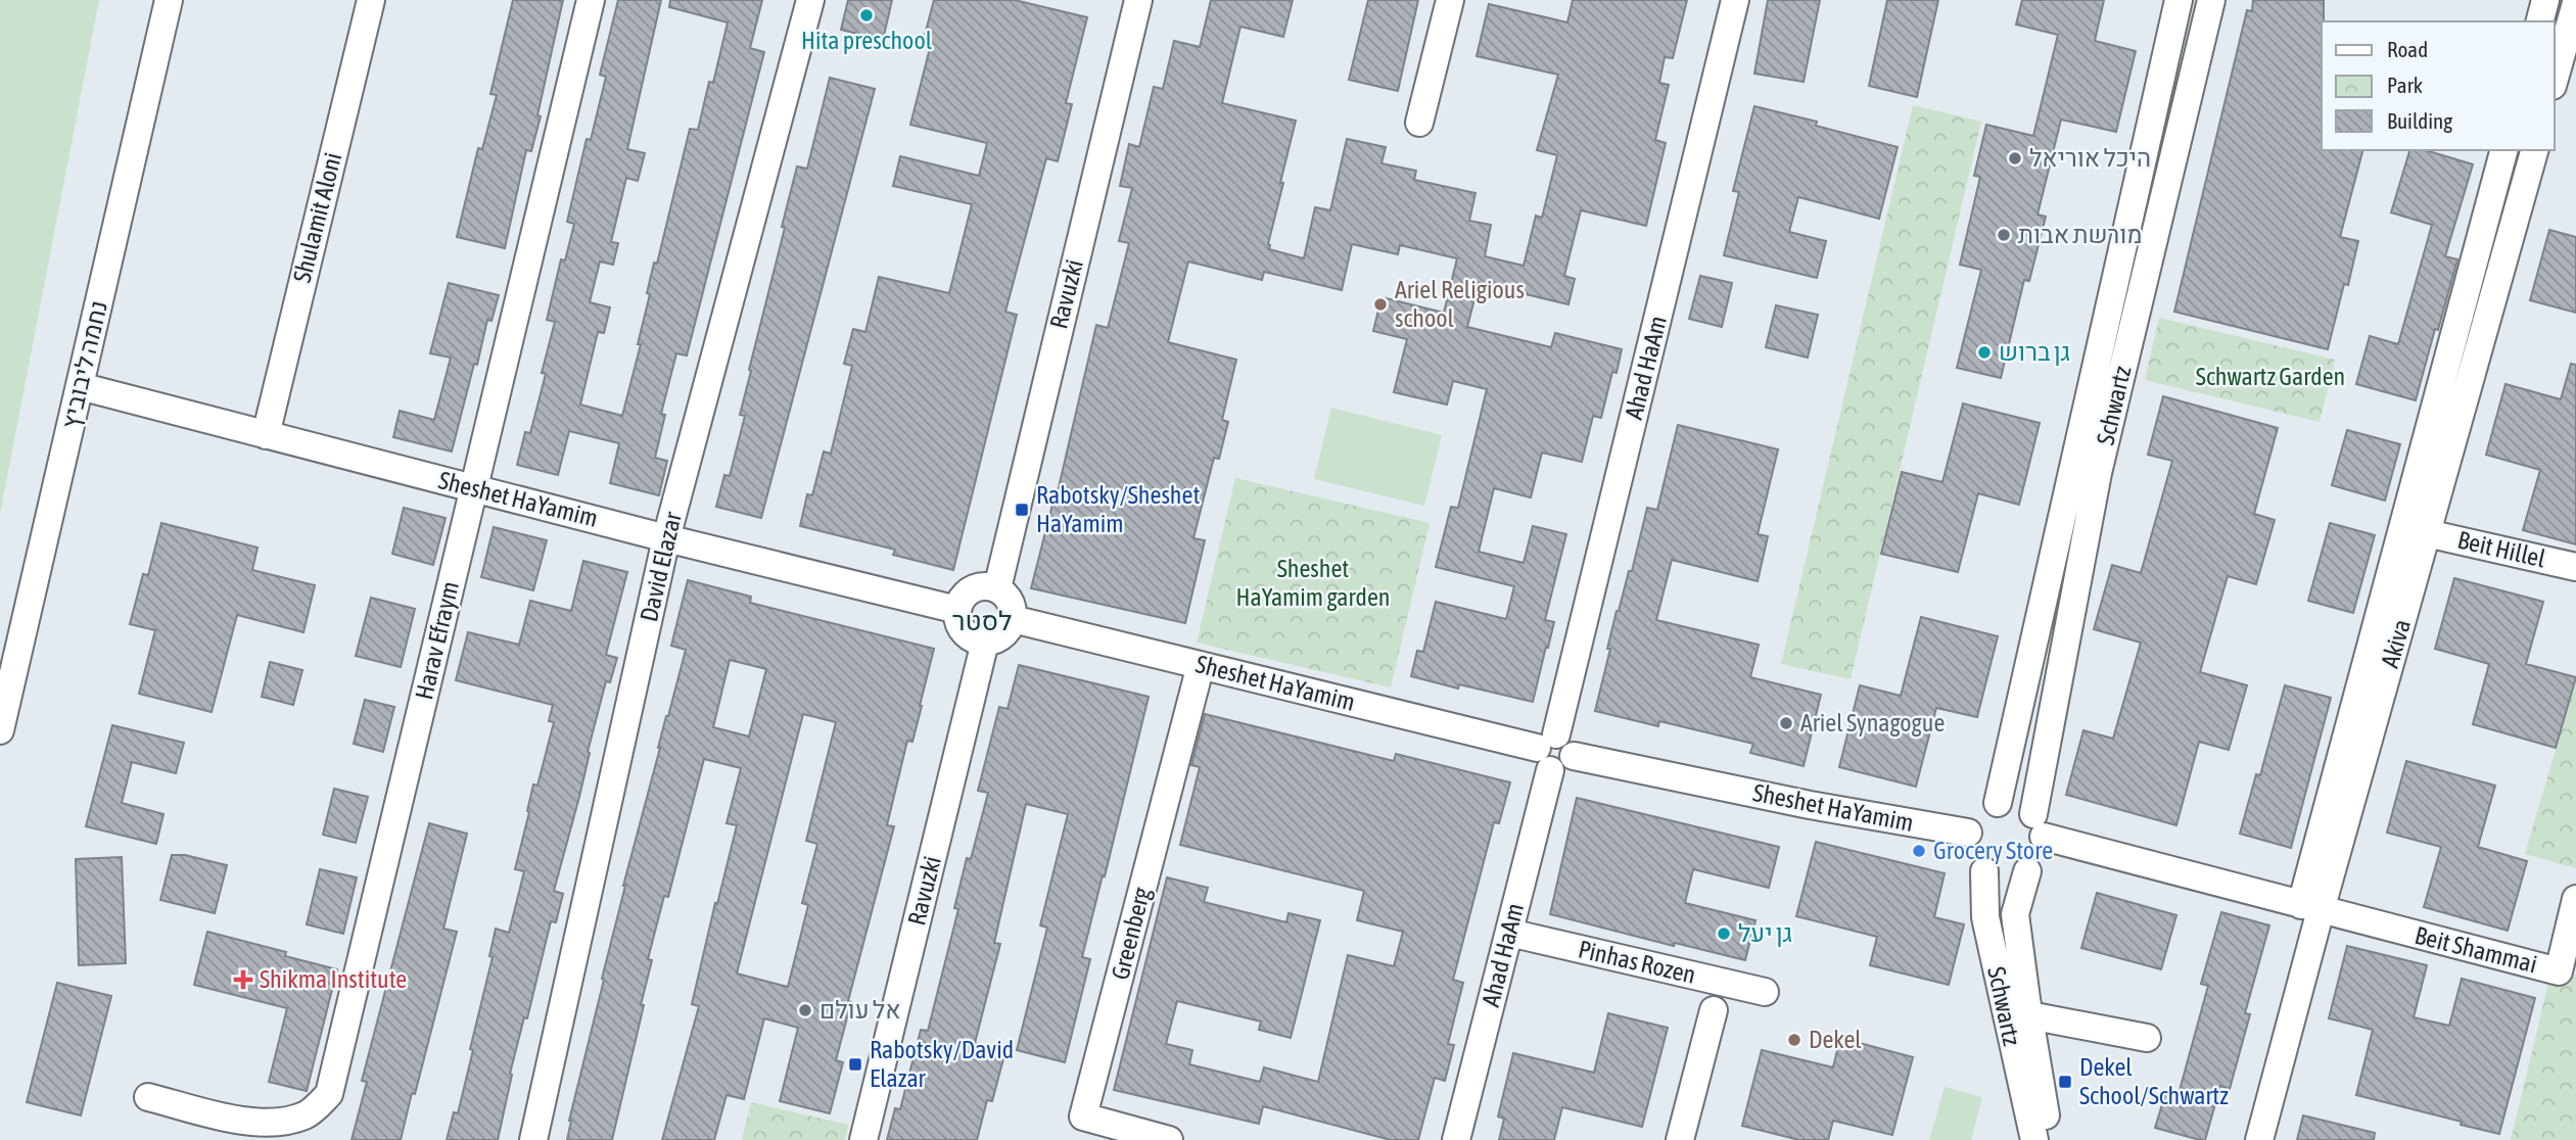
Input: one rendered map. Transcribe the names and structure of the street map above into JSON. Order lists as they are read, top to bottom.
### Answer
{
  "streets": {
    "street": [
      "Shulamit Aloni",
      "Ravuzki",
      "נחמה ליבוביץ",
      "Ahad HaAm",
      "Schwartz",
      "Sheshet HaYamim",
      "Beit Hillel",
      "David Elazar",
      "Harav Efraym",
      "Akiva",
      "Greenberg",
      "Beit Shammai",
      "Pinhas Rozen"
    ]
  },
  "crossings": [
    ["Shulamit Aloni", "Sheshet HaYamim"],
    ["Ravuzki", "Sheshet HaYamim"],
    ["נחמה ליבוביץ", "Sheshet HaYamim"],
    ["Ahad HaAm", "Sheshet HaYamim"],
    ["Ahad HaAm", "Pinhas Rozen"],
    ["Schwartz", "Sheshet HaYamim"],
    ["Sheshet HaYamim", "David Elazar"],
    ["Sheshet HaYamim", "Harav Efraym"],
    ["Sheshet HaYamim", "Greenberg"],
    ["Beit Hillel", "Akiva"],
    ["Akiva", "Beit Shammai"]
  ],
  "districts": ["לסטר"],
  "parks": ["Schwartz Garden", "Sheshet HaYamim garden"],
  "places": {
    "other": [
      "Hita preschool",
      "היכל אוריאל",
      "מורשת אבות",
      "Ariel Religious school",
      "גן ברוש",
      "Ariel Synagogue",
      "Grocery Store",
      "גן יעל",
      "אל עולם",
      "Dekel"
    ],
    "transit": ["Rabotsky/Sheshet HaYamim", "Rabotsky/David Elazar", "Dekel School/Schwartz"],
    "health": ["Shikma Institute"]
  },
  "legend": ["Road", "Park", "Building"]
}
